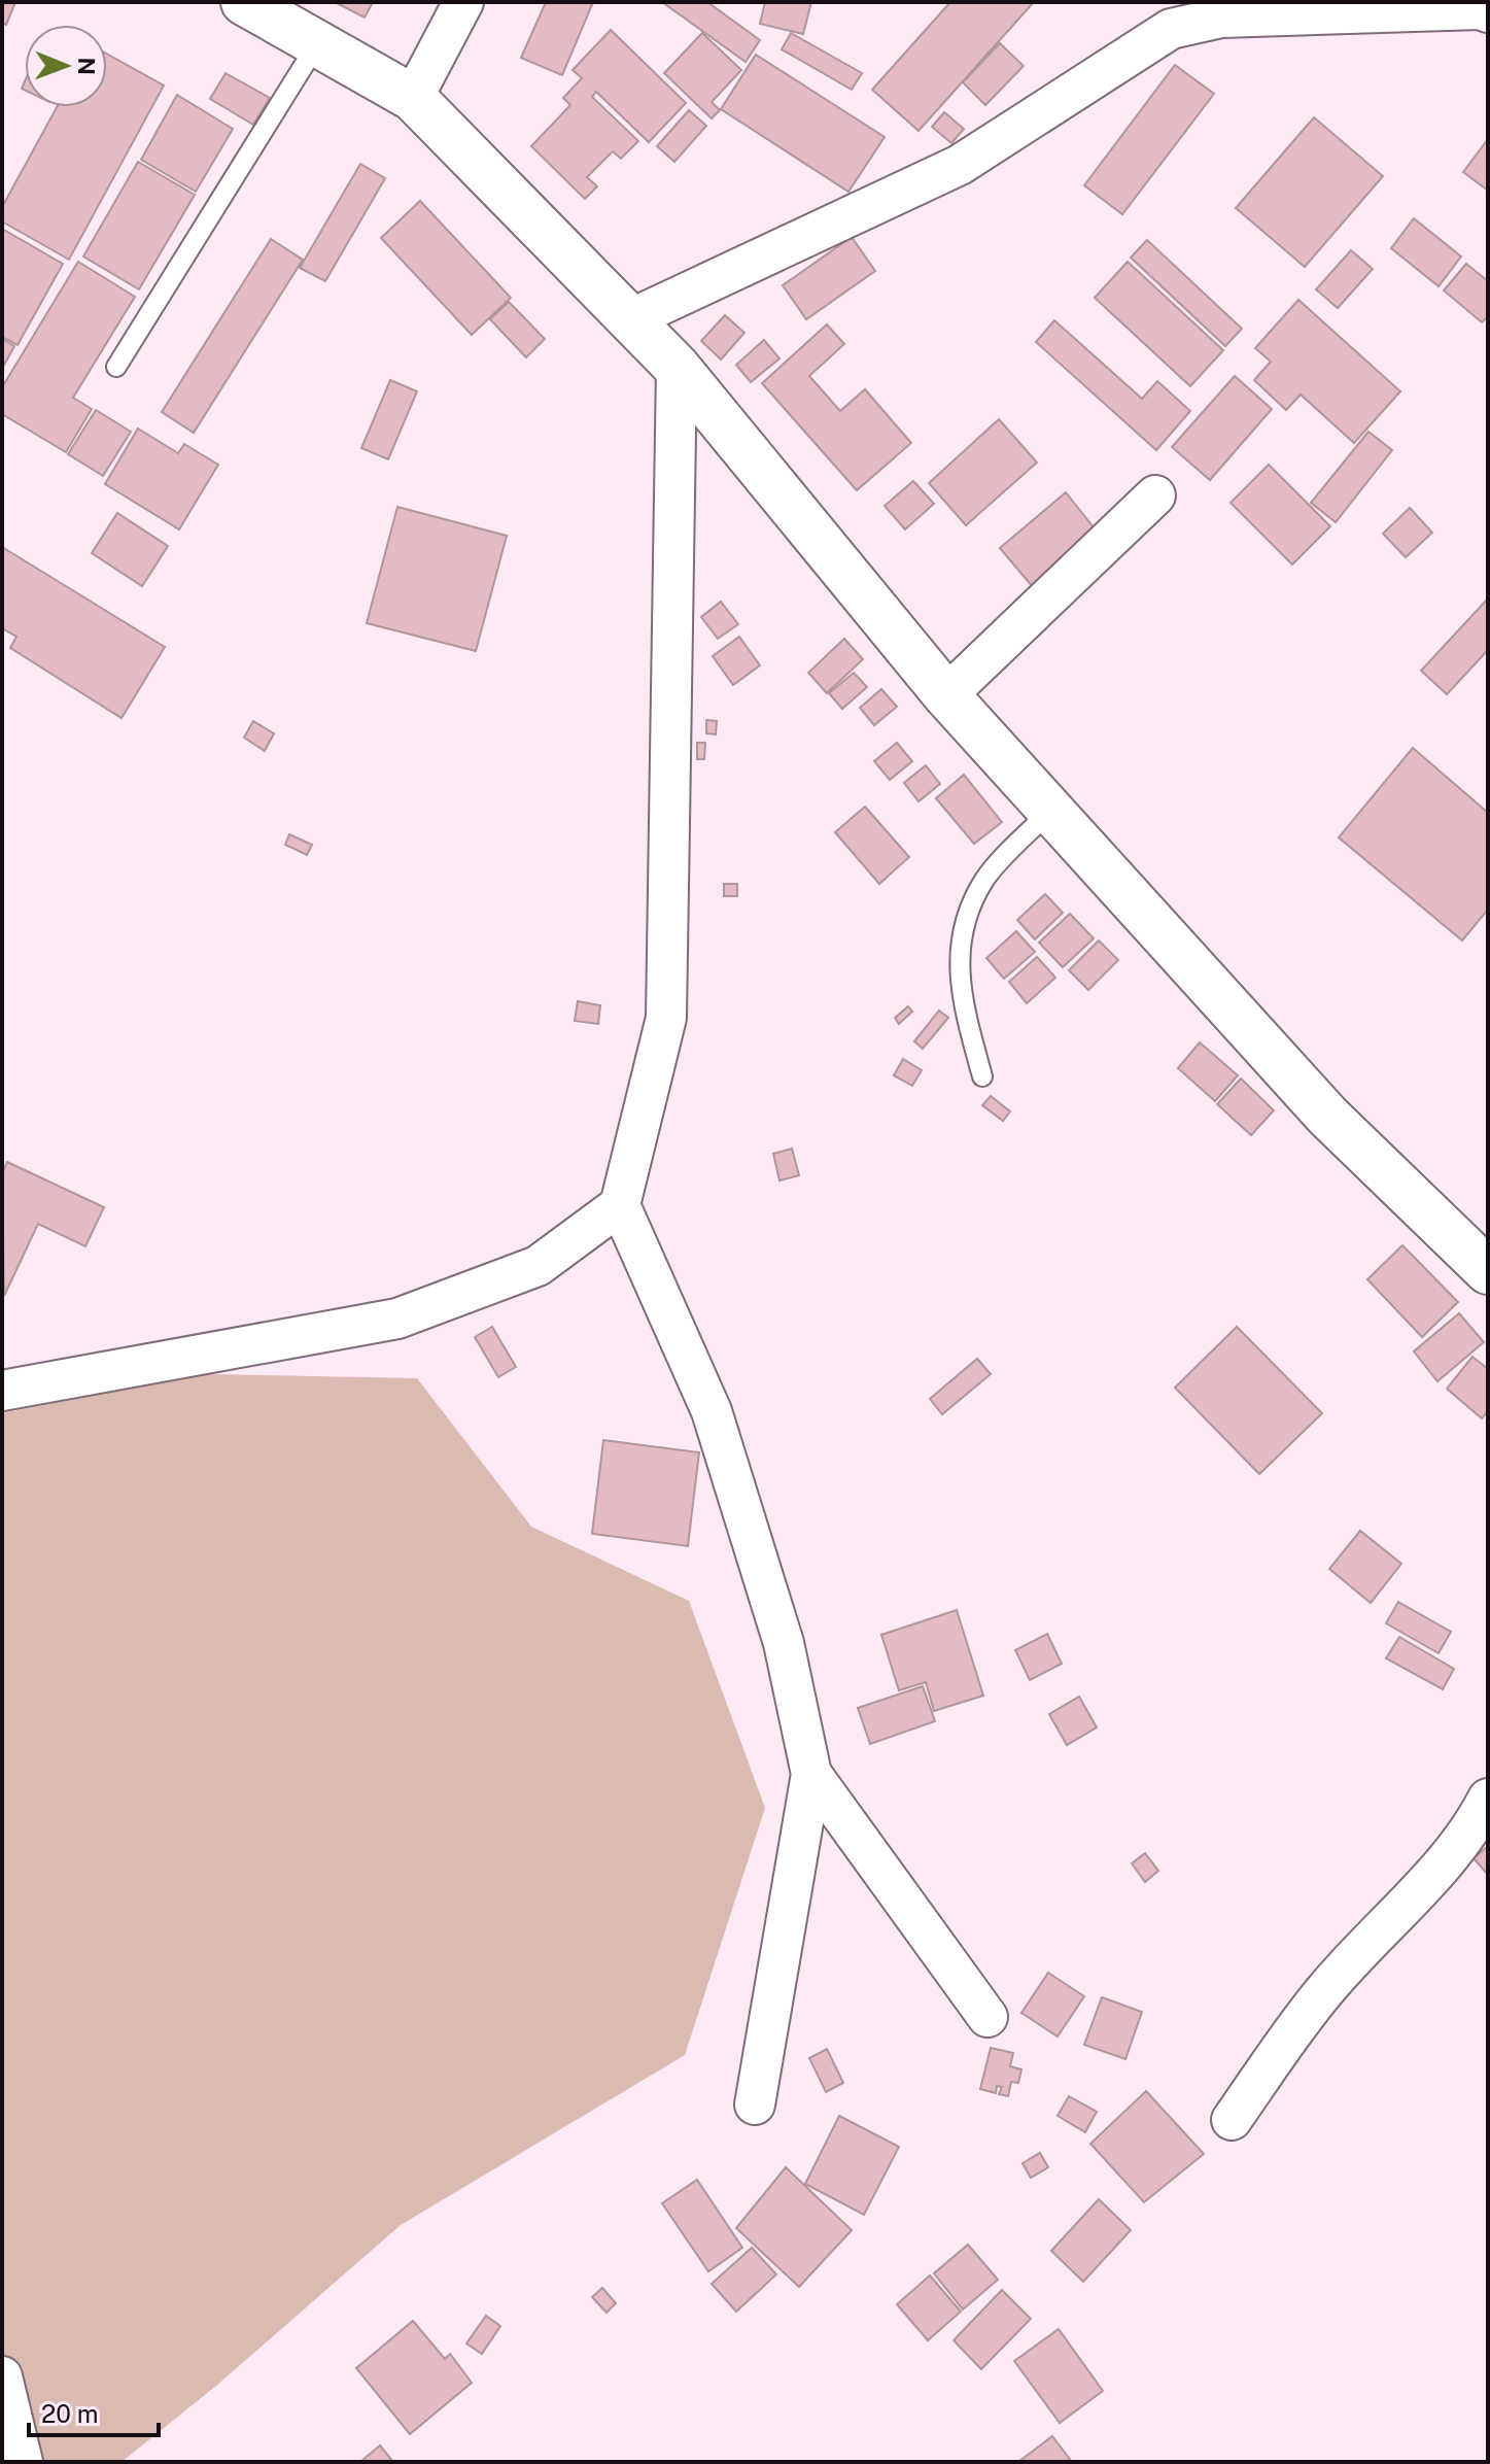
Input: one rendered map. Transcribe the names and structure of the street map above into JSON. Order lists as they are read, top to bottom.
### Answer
{
  "scale_bar": "20 m",
  "north": "right"
}
